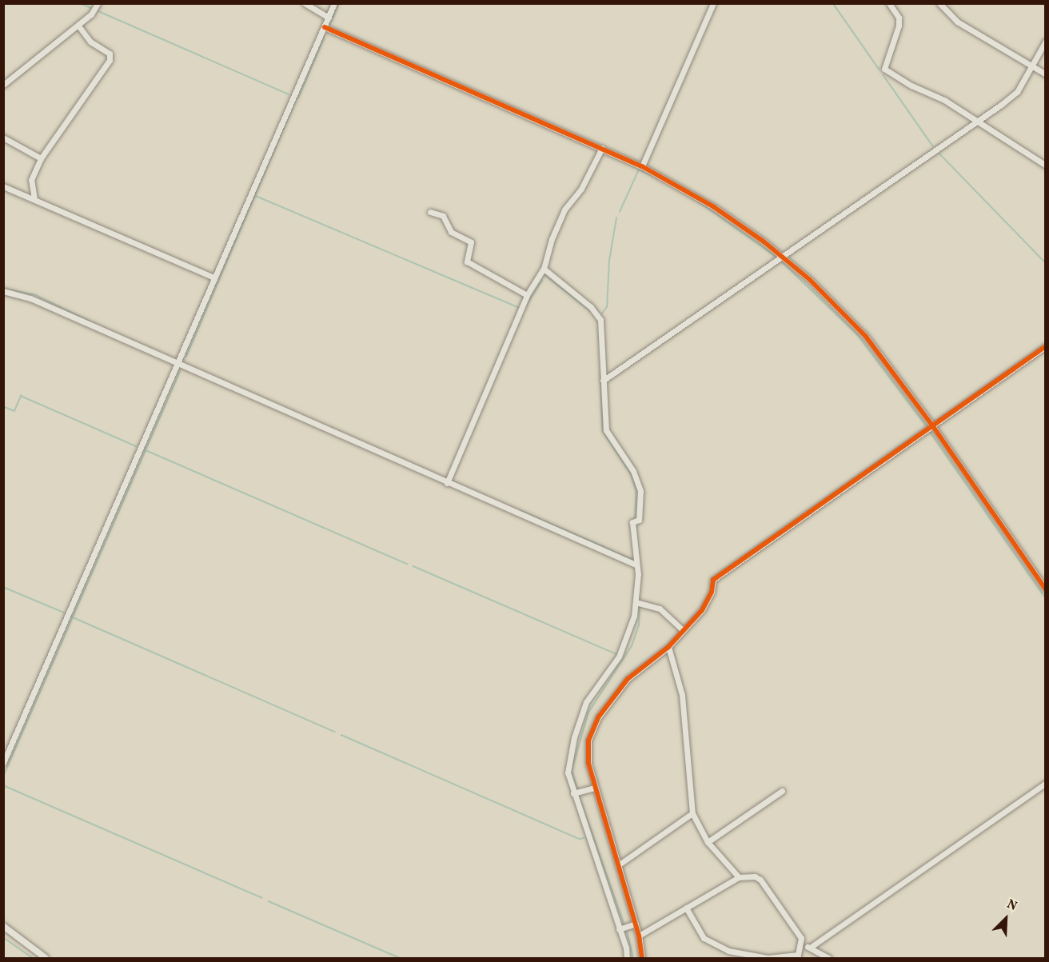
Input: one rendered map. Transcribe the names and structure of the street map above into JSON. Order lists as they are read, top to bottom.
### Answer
{
  "north": "top right"
}
